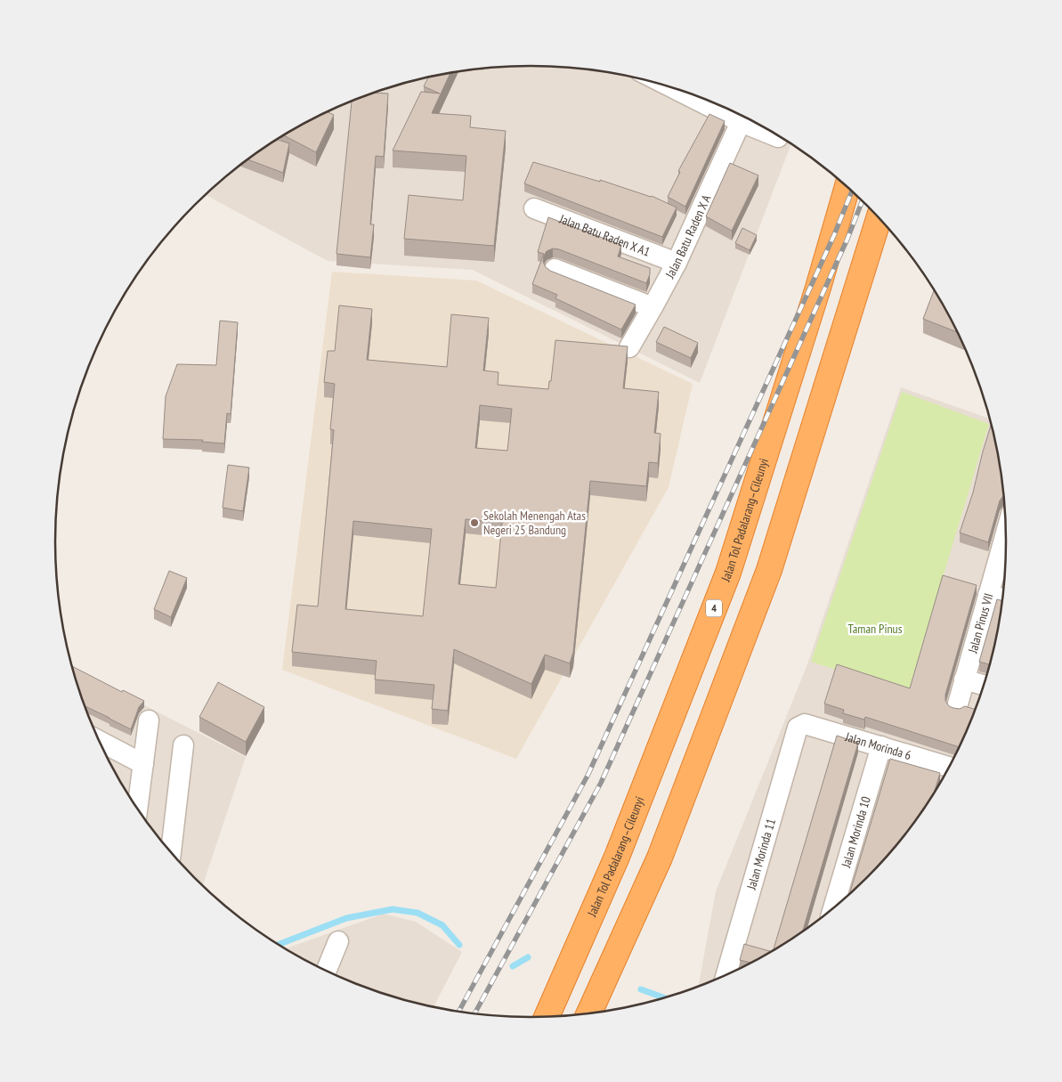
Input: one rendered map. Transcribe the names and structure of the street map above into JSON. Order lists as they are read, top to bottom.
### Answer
{
  "streets": {
    "highway": ["Jalan Tol Padalarang–Cileunyi", "4"],
    "street": [
      "Jalan Batu Raden X A1",
      "Jalan Batu Raden X A",
      "Jalan Pinus VII",
      "Jalan Morinda 6",
      "Jalan Morinda 10",
      "Jalan Morinda 11"
    ]
  },
  "crossings": [
    ["Jalan Batu Raden X A1", "Jalan Batu Raden X A"],
    ["Jalan Morinda 6", "Jalan Morinda 10"],
    ["Jalan Morinda 6", "Jalan Morinda 11"]
  ],
  "parks": ["Taman Pinus"],
  "places": ["Sekolah Menengah Atas Negeri 25 Bandung"]
}
